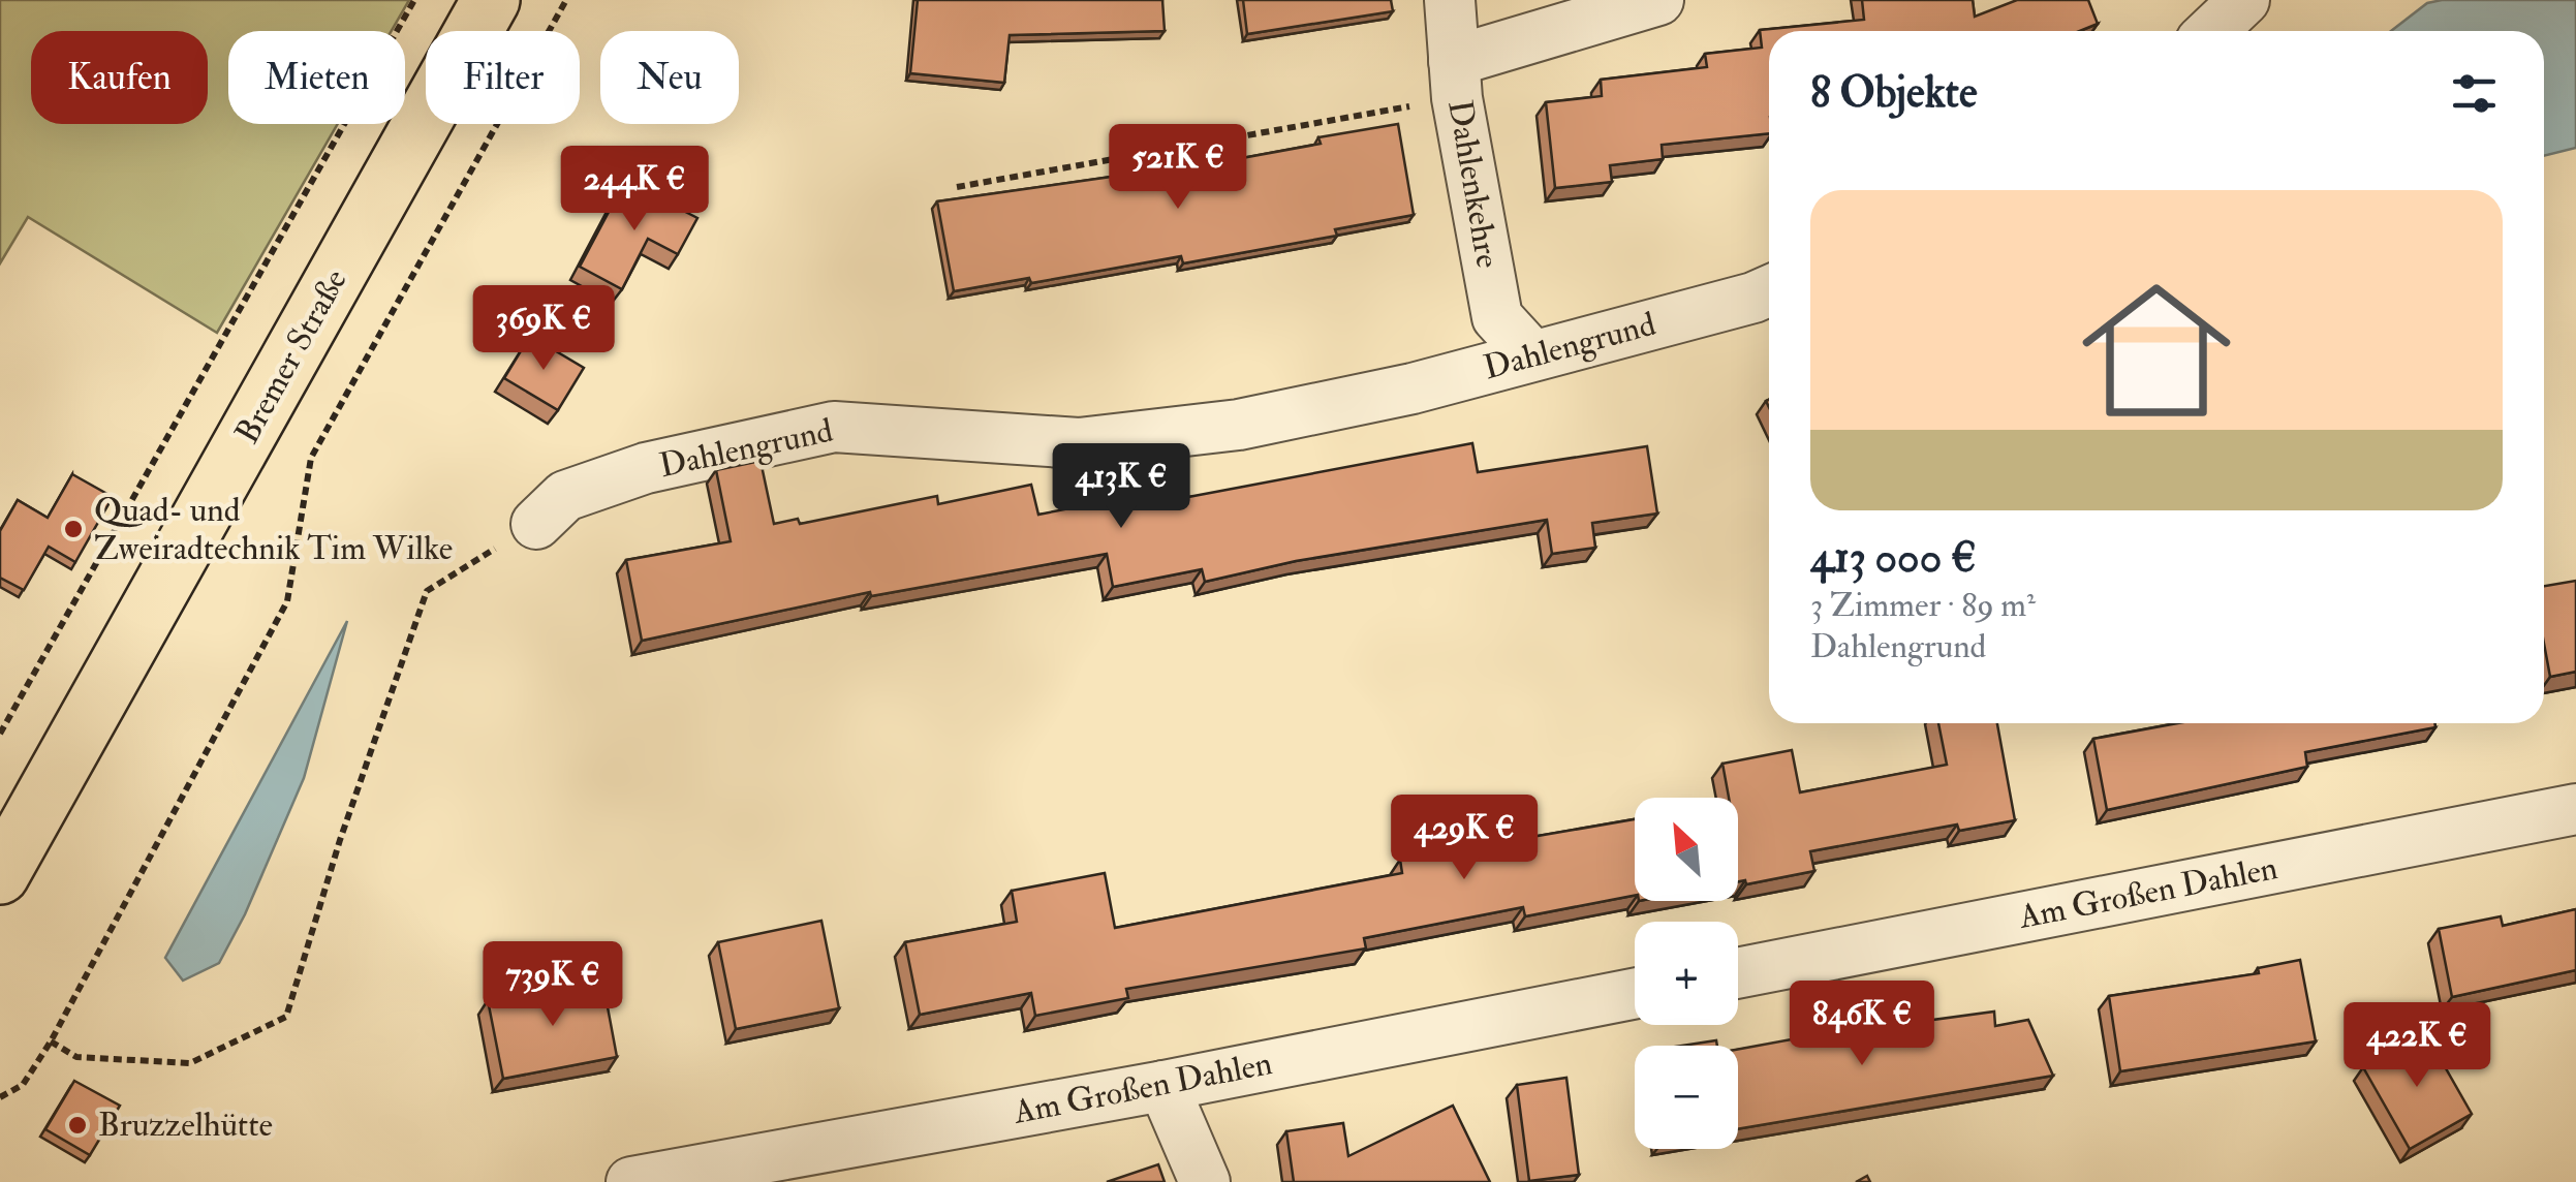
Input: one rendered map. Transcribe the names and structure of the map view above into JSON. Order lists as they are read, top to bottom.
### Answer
{
  "streets": {
    "main road": ["Bremer Straße"],
    "street": ["Dahlenkehre", "Dahlengrund", "Am Großen Dahlen"]
  },
  "crossings": [
    ["Dahlenkehre", "Dahlengrund"]
  ],
  "places": ["Quad- und Zweiradtechnik Tim Wilke", "Bruzzelhütte"],
  "north": "top left",
  "page": {
    "chip": [
      "Kaufen",
      "Mieten",
      "Filter",
      "Neu"
    ],
    "heading": "8 Objekte",
    "price": [
      "521K €",
      "244K €",
      "369K €",
      "413K €",
      "429K €",
      "739K €",
      "846K €",
      "422K €"
    ],
    "list": [
      {
        "name": "413 000 €",
        "note": "3 Zimmer · 89 m² · Dahlengrund"
      }
    ],
    "map_buttons": ["+", "−"]
  }
}
